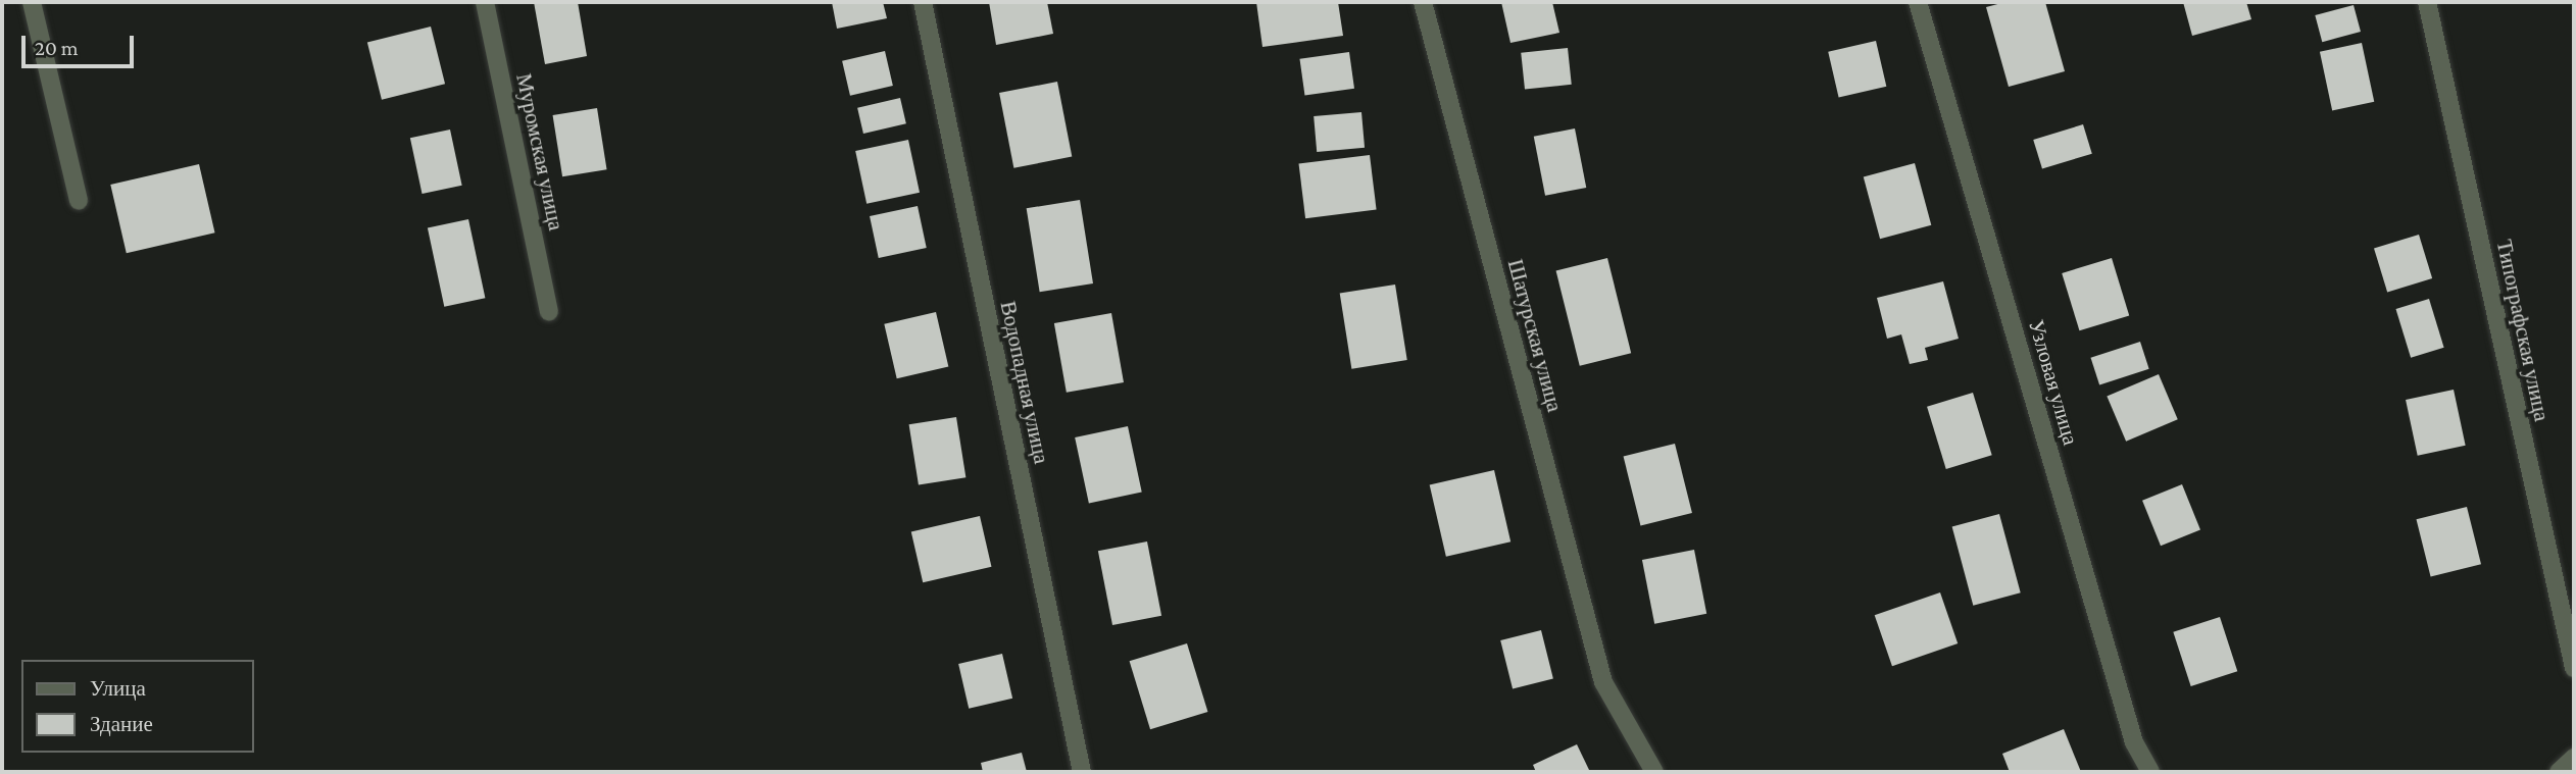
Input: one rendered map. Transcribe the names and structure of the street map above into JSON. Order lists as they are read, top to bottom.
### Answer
{
  "streets": {
    "street": [
      "Муромская улица",
      "Типографская улица",
      "Шатурская улица",
      "Водопадная улица",
      "Узловая улица"
    ]
  },
  "legend": ["Улица", "Здание"],
  "scale_bar": "20 m"
}
